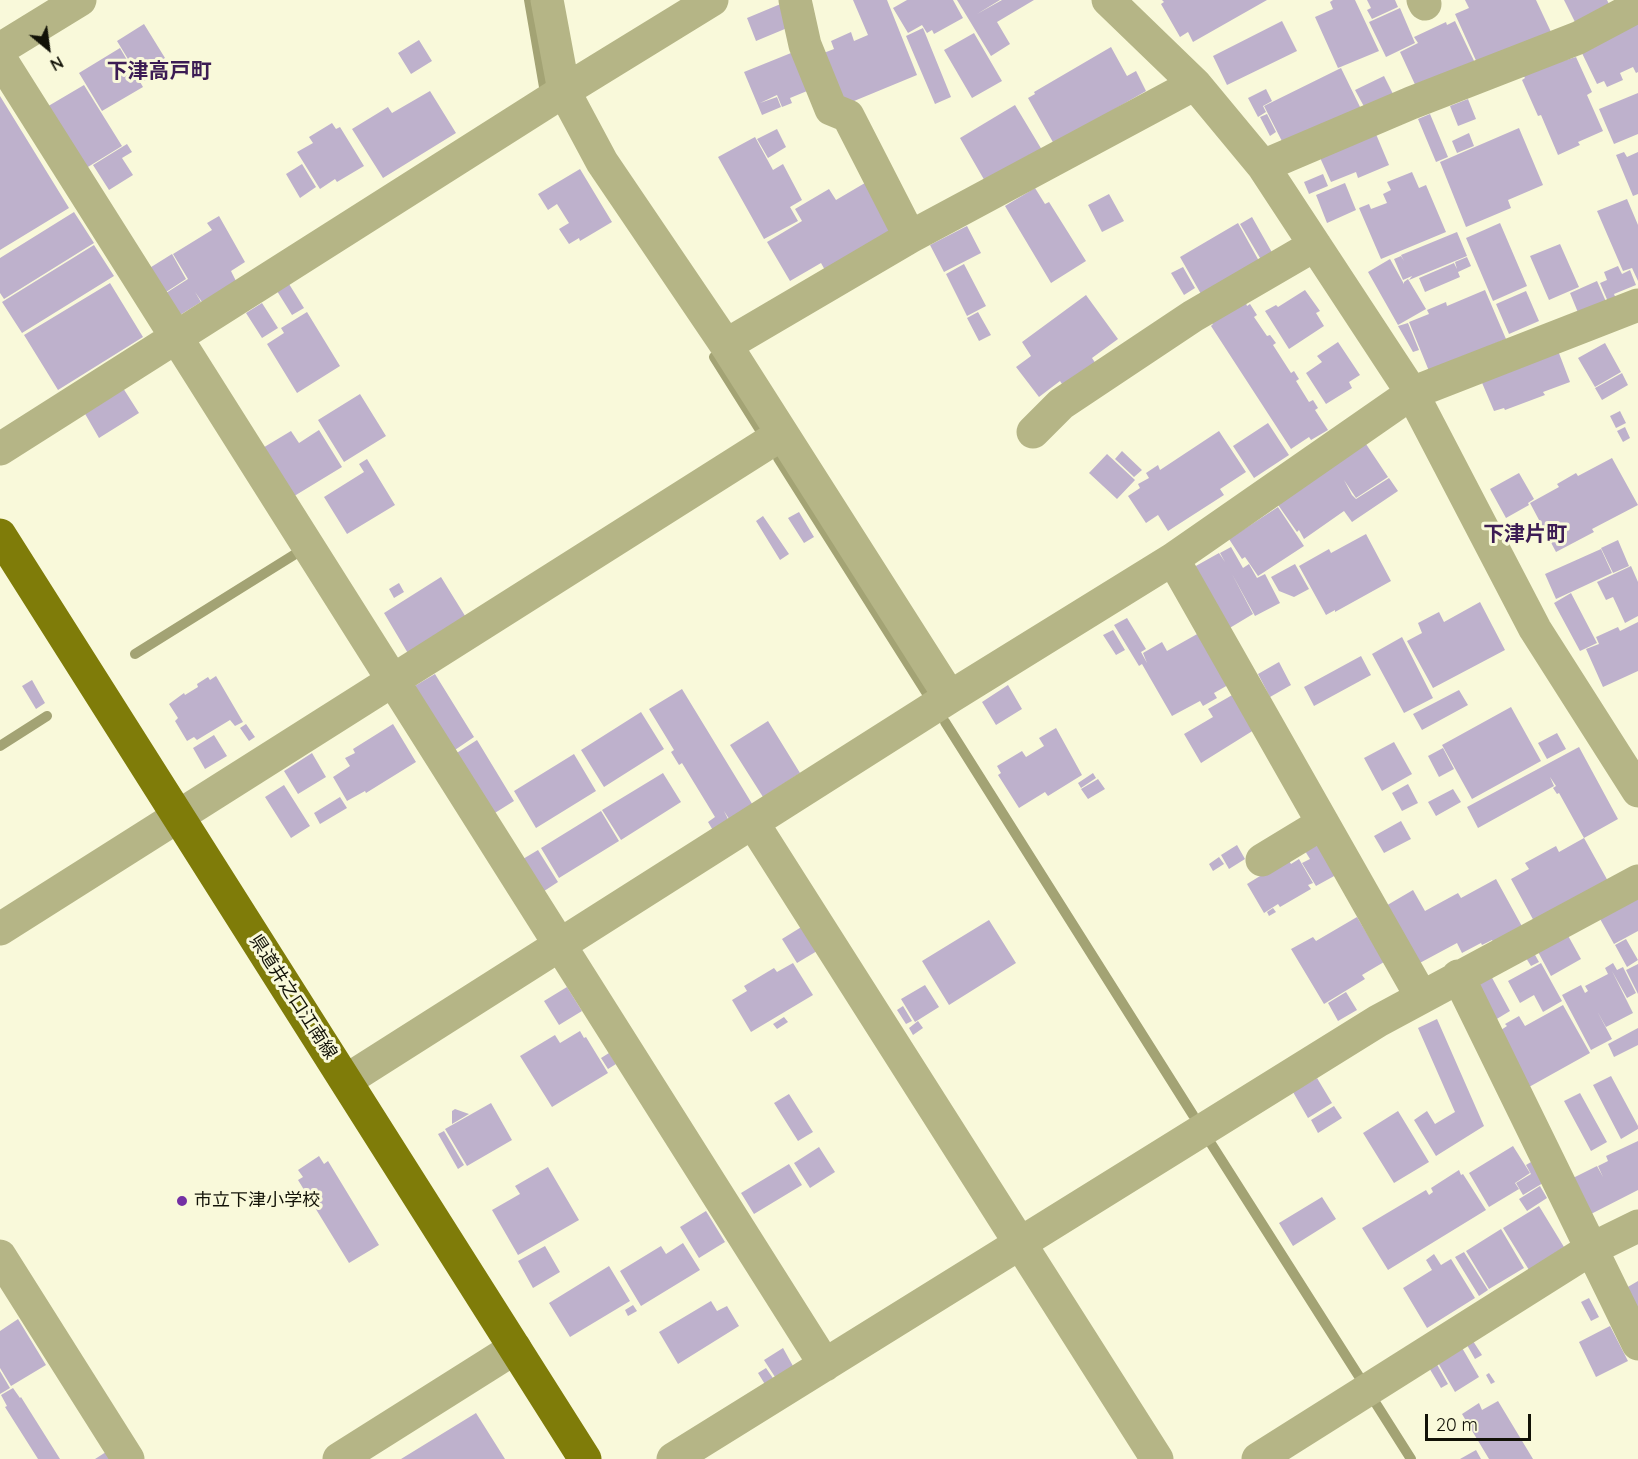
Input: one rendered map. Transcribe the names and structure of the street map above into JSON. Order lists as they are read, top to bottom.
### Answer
{
  "streets": {
    "main road": ["県道井之口江南線"]
  },
  "districts": ["下津高戸町", "下津片町"],
  "places": ["市立下津小学校"],
  "scale_bar": "20 m",
  "north": "bottom right"
}
